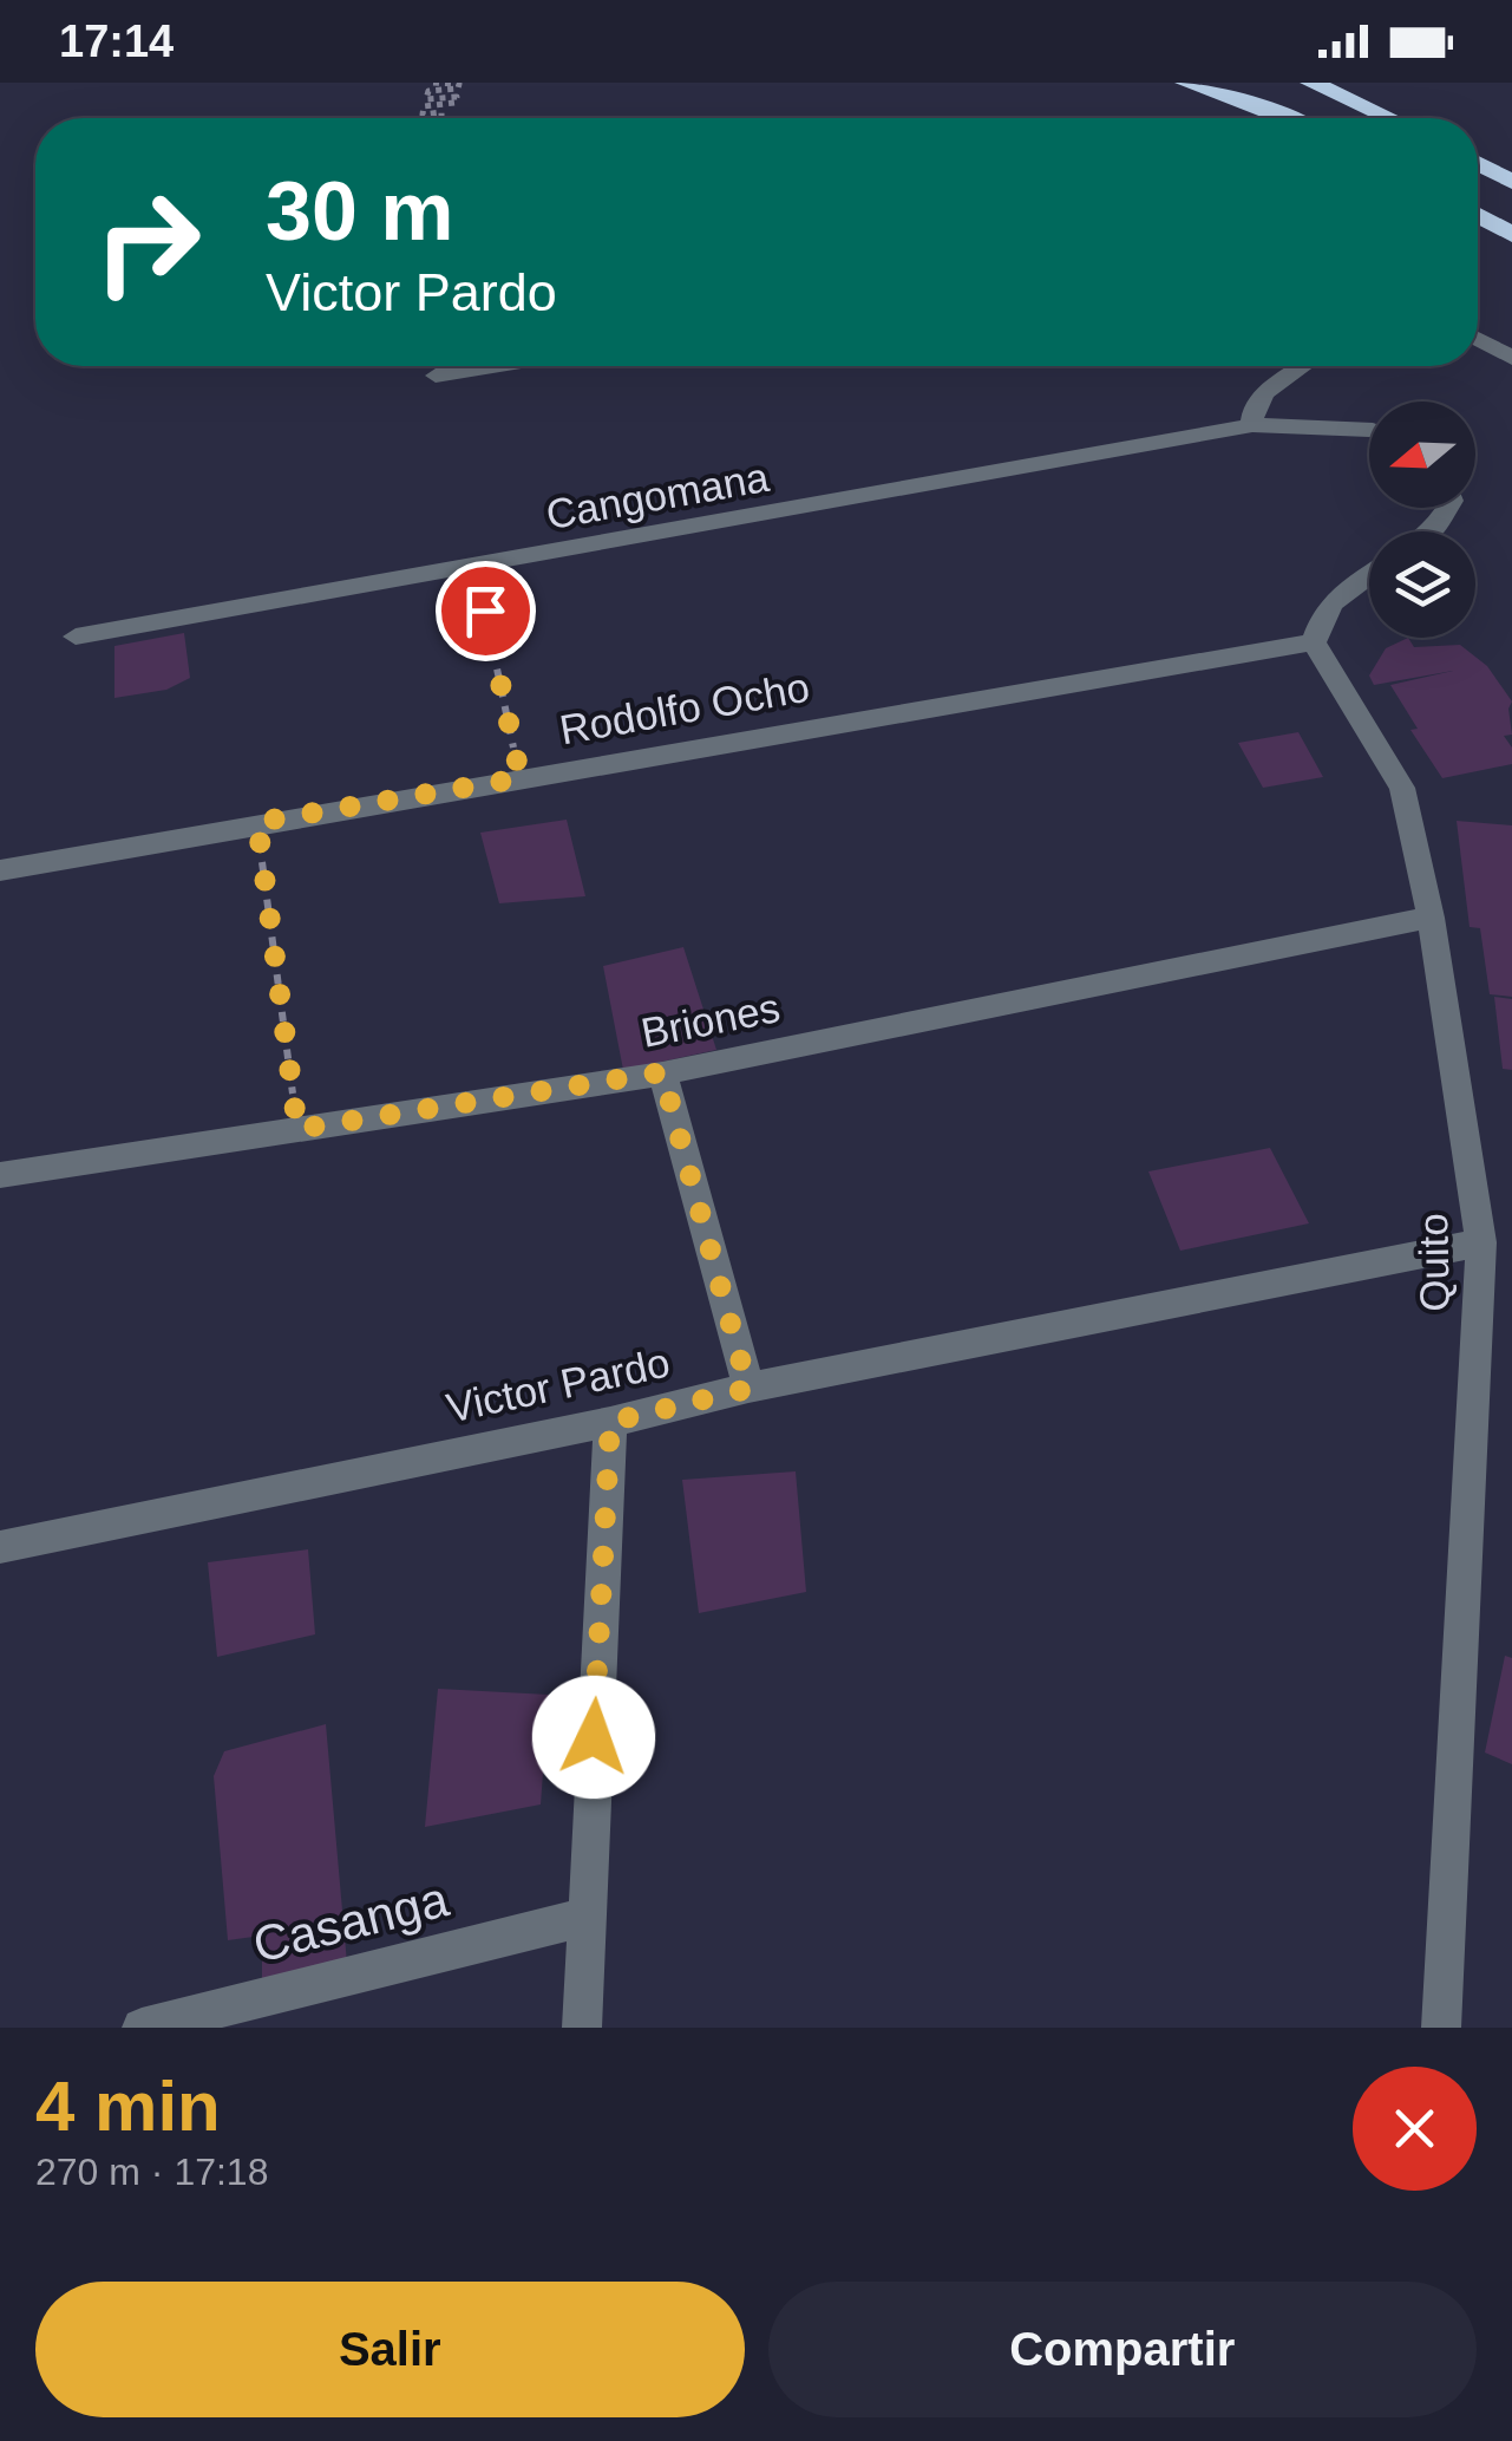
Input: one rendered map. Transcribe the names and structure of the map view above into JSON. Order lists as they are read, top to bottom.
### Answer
{
  "streets": {
    "street": [
      "Cangomana",
      "Rodolfo Ocho",
      "Briones",
      "Quito",
      "Victor Pardo",
      "Casanga"
    ]
  },
  "crossings": [
    ["Rodolfo Ocho", "Quito"],
    ["Briones", "Quito"],
    ["Quito", "Victor Pardo"]
  ],
  "north": "left",
  "page": {
    "status": "17:14",
    "turn": ["30 m", "Victor Pardo"],
    "heading": ["4 min", "270 m · 17:18"],
    "buttons": ["Salir", "Compartir"]
  }
}
